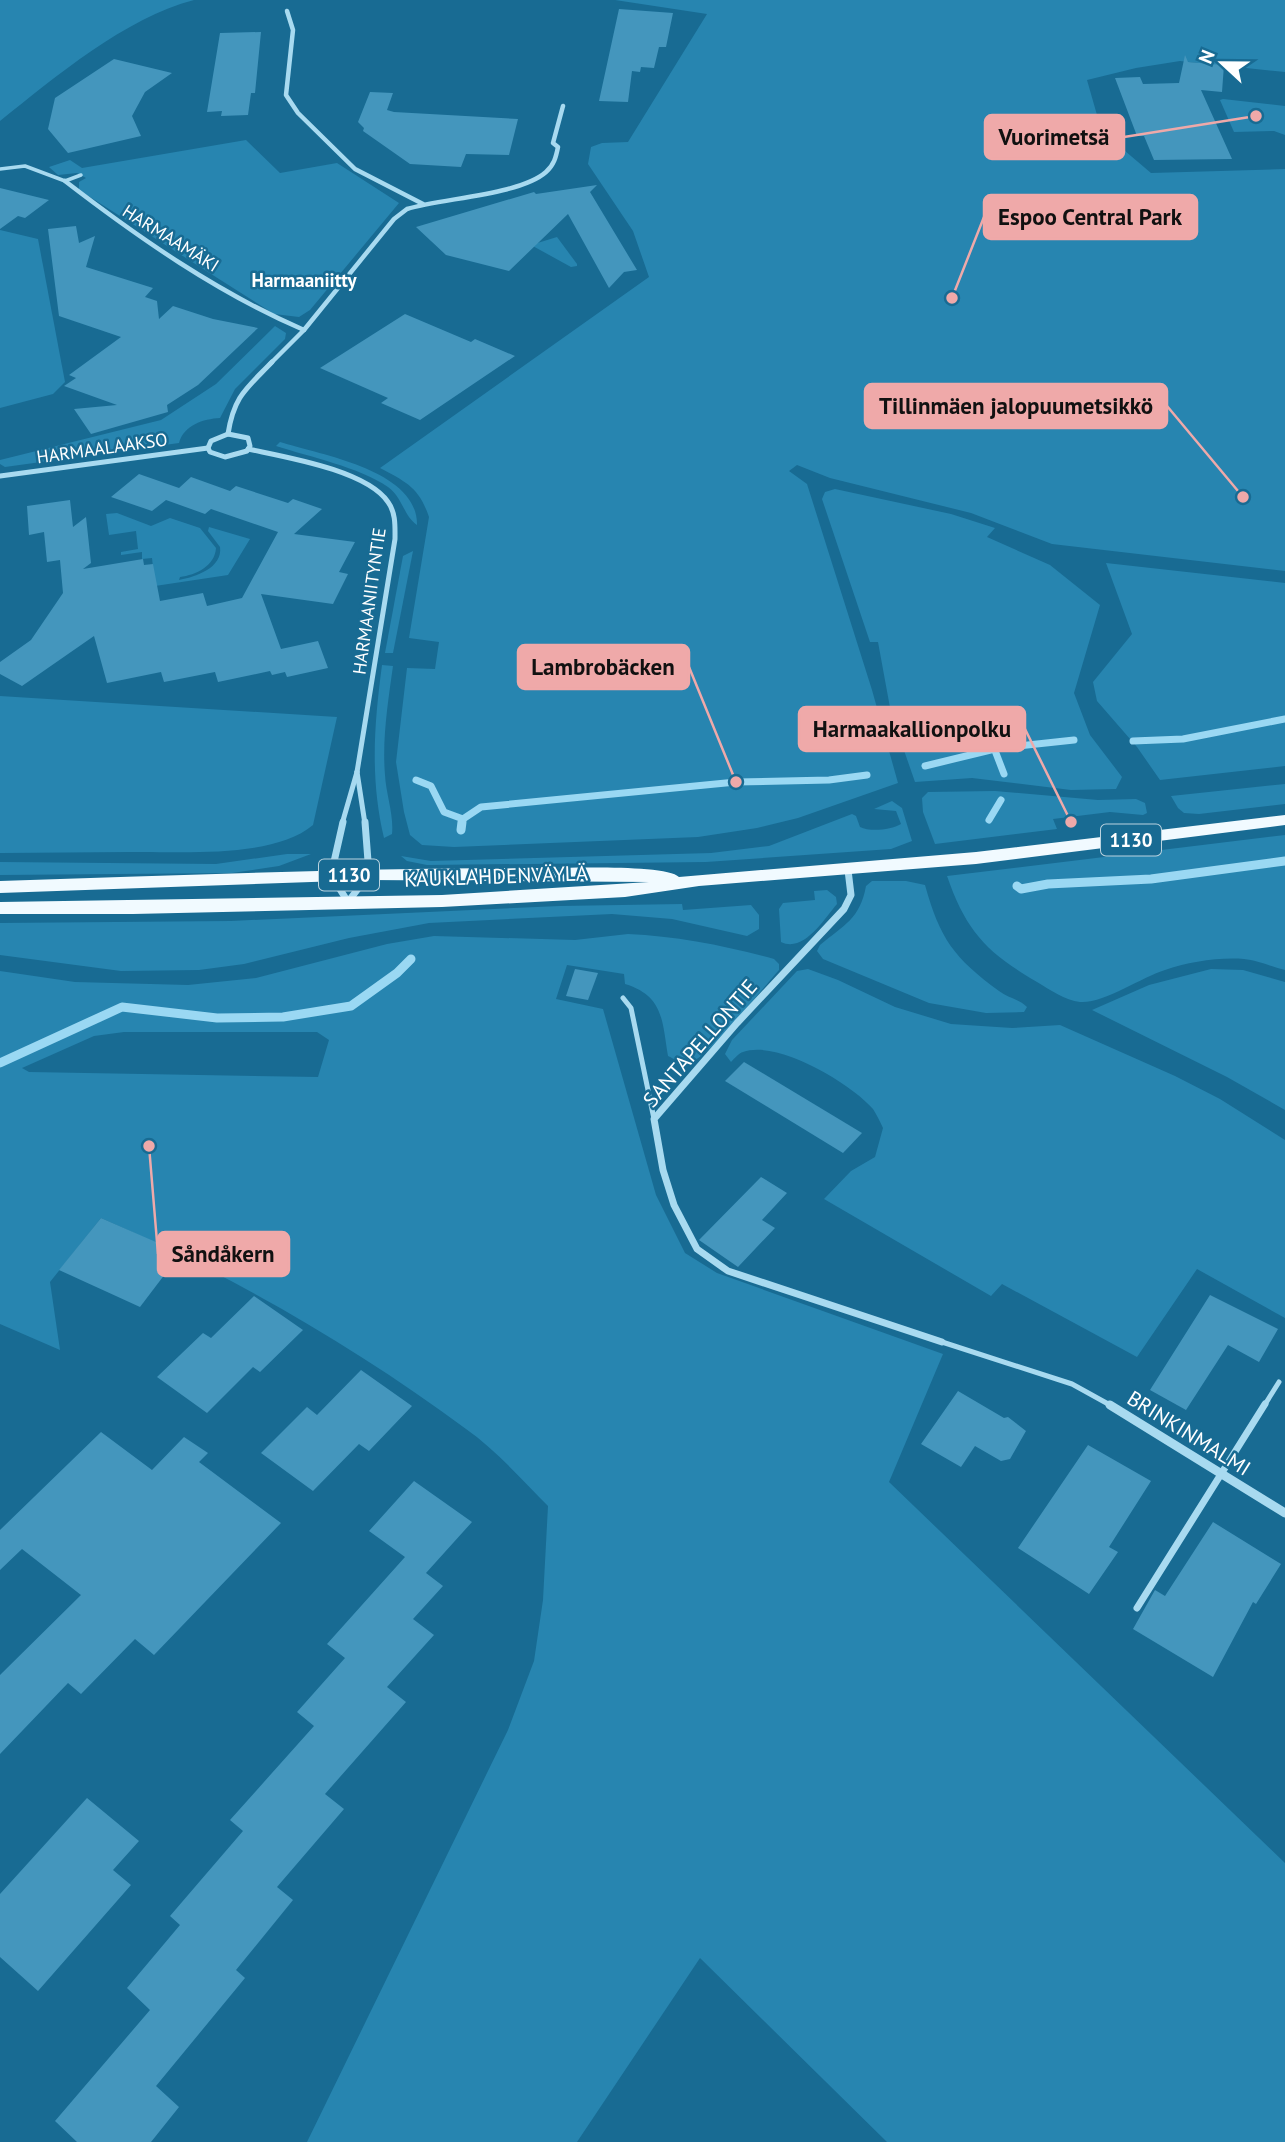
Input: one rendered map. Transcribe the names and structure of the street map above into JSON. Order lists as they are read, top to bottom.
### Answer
{
  "streets": {
    "main road": ["1130", "KAUKLAHDENVÄYLÄ"],
    "street": [
      "HARMAAMÄKI",
      "HARMAALAAKSO",
      "HARMAANIITYNTIE",
      "SANTAPELLONTIE",
      "BRINKINMALMI"
    ]
  },
  "crossings": [
    ["HARMAALAAKSO", "HARMAANIITYNTIE"],
    ["HARMAANIITYNTIE", "KAUKLAHDENVÄYLÄ"],
    ["KAUKLAHDENVÄYLÄ", "SANTAPELLONTIE"]
  ],
  "districts": ["Harmaaniitty"],
  "places": [
    "Vuorimetsä",
    "Espoo Central Park",
    "Tillinmäen jalopuumetsikkö",
    "Lambrobäcken",
    "Harmaakallionpolku",
    "Såndåkern"
  ],
  "north": "left"
}
